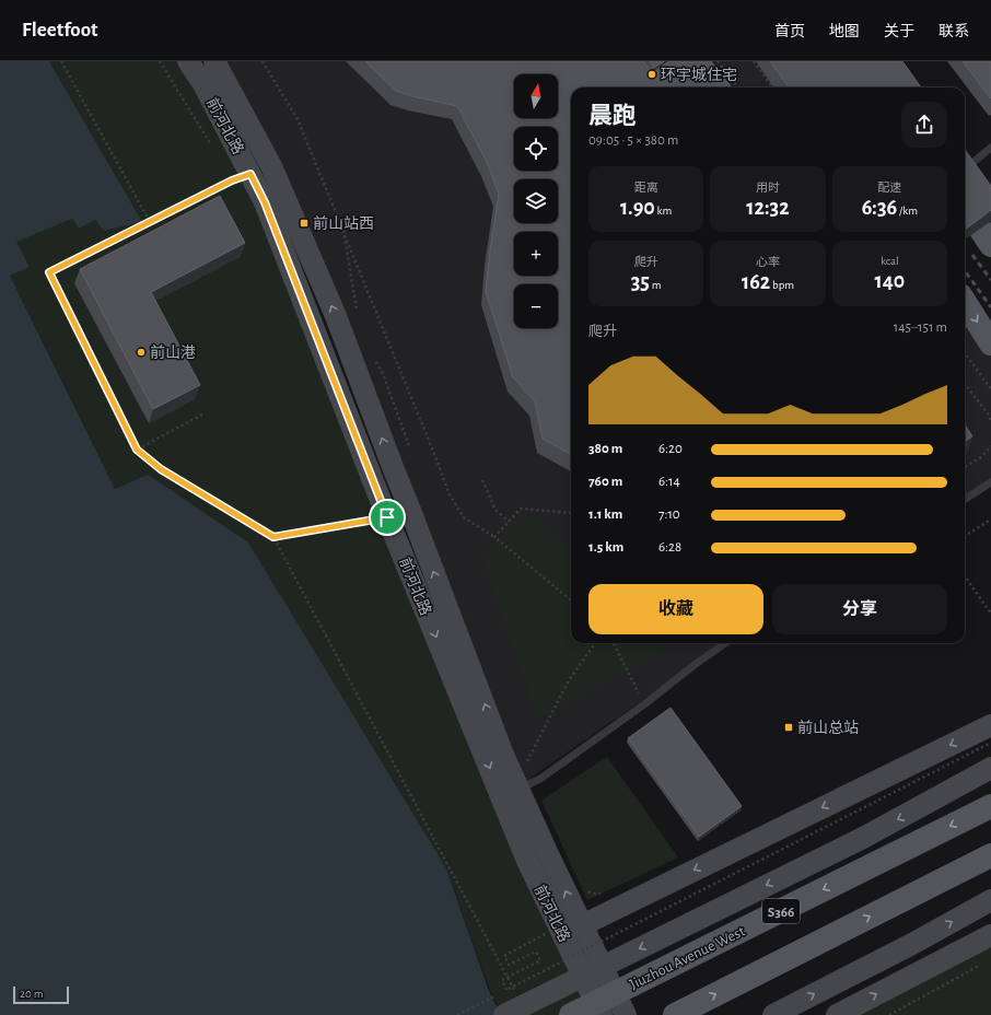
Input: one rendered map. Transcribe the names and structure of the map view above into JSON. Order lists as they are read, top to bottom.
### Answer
{
  "streets": {
    "main road": ["前河北路", "S366", "Jiuzhou Avenue West"]
  },
  "places": {
    "other": ["环宇城住宅", "前山港"],
    "transit": ["前山站西", "前山总站"]
  },
  "scale_bar": "20 m",
  "north": "top",
  "page": {
    "header": "Fleetfoot",
    "nav": [
      "首页",
      "地图",
      "关于",
      "联系"
    ],
    "map_buttons": ["+", "−"],
    "heading": ["晨跑", "09:05 · 5 × 380 m"],
    "stats": [
      ["距离", "1.90 km"],
      ["用时", "12:32"],
      ["配速", "6:36 /km"],
      ["爬升", "35 m"],
      ["心率", "162 bpm"],
      ["kcal", "140"]
    ],
    "chart": ["爬升", "145–151 m"],
    "list": [
      {
        "name": "380 m",
        "note": "6:20"
      },
      {
        "name": "760 m",
        "note": "6:14"
      },
      {
        "name": "1.1 km",
        "note": "7:10"
      },
      {
        "name": "1.5 km",
        "note": "6:28"
      }
    ],
    "buttons": ["收藏", "分享"],
    "scale": "20 m"
  }
}
